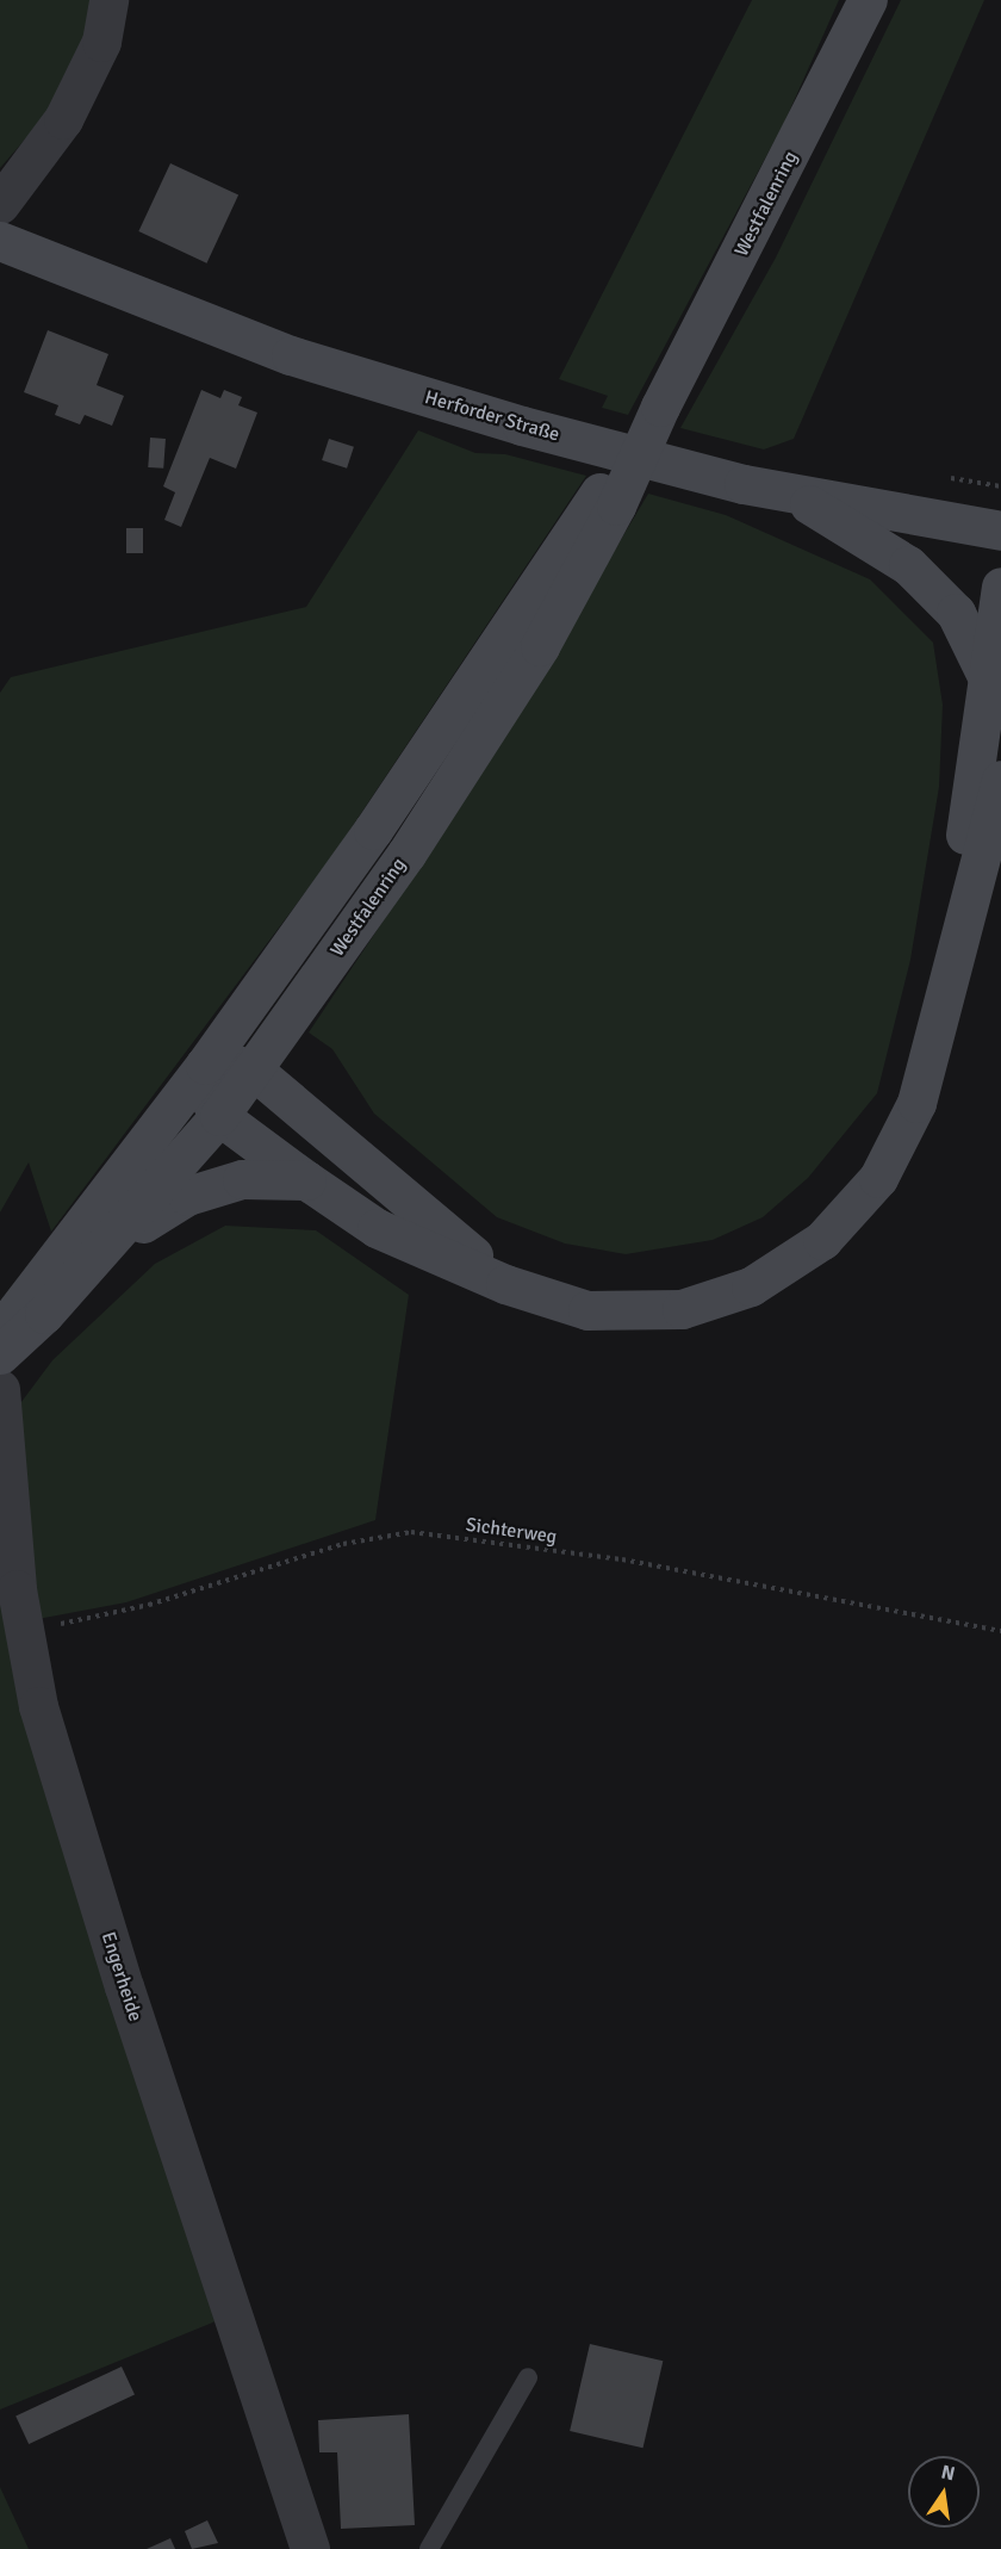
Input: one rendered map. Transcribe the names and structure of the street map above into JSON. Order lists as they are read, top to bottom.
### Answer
{
  "streets": {
    "main road": ["Westfalenring", "Herforder Straße"],
    "street": ["Engerheide"],
    "path": ["Sichterweg"]
  },
  "crossings": [
    ["Sichterweg", "Engerheide"]
  ],
  "north": "top"
}
